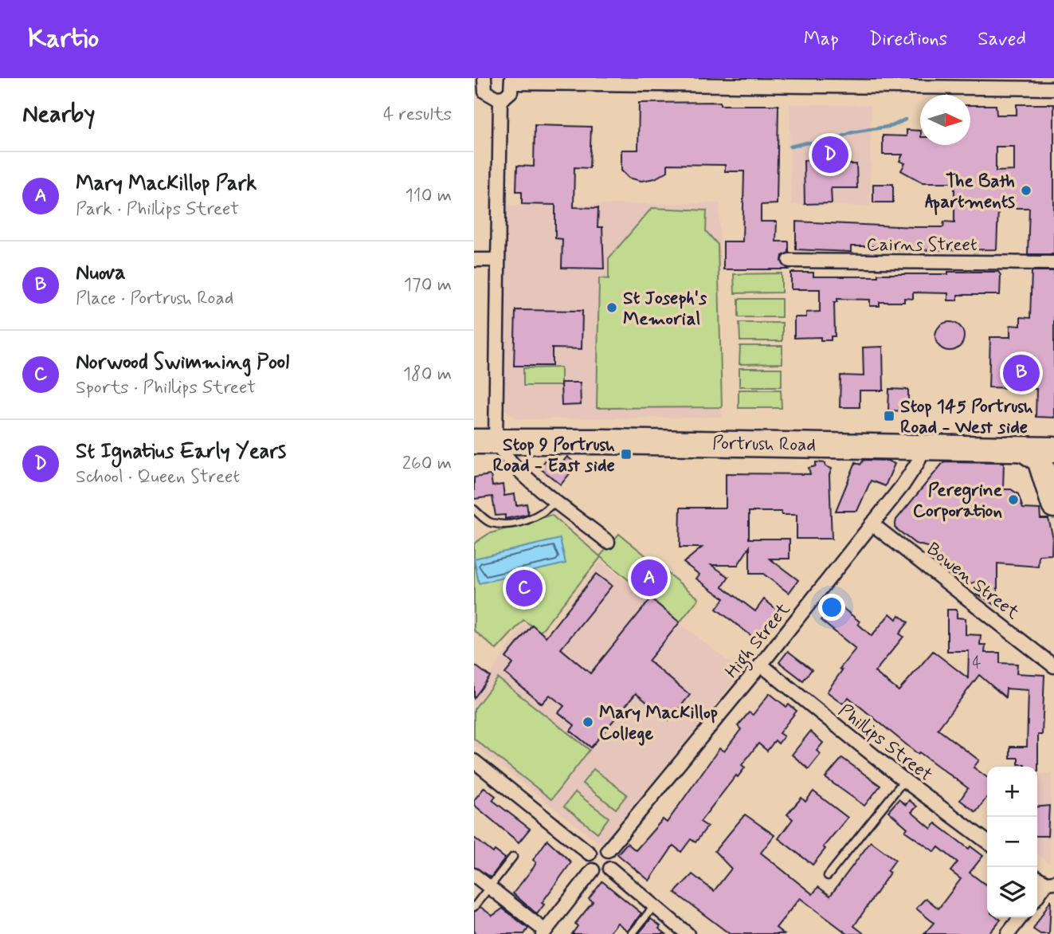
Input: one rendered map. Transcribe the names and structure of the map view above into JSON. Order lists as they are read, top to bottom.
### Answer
{
  "streets": {
    "highway": ["Portrush Road"],
    "street": [
      "Cairns Street",
      "Bowen Street",
      "High Street",
      "Phillips Street"
    ]
  },
  "crossings": [
    ["Portrush Road", "High Street"],
    ["Bowen Street", "High Street"],
    ["High Street", "Phillips Street"]
  ],
  "places": {
    "other": [
      "The Bath Apartments",
      "St Joseph's Memorial",
      "Peregrine Corporation",
      "Mary MacKillop College"
    ],
    "transit": ["Stop 145 Portrush Road - West side", "Stop 9 Portrush Road - East side"]
  },
  "house_numbers": ["4"],
  "north": "right",
  "page": {
    "header": "Kartio",
    "nav": ["Map", "Directions", "Saved"],
    "heading": ["Nearby", "4 results"],
    "pins": [
      "D",
      "B",
      "A",
      "C"
    ],
    "list": [
      {
        "mark": "A",
        "name": "Mary MacKillop Park",
        "note": "Park · Phillips Street",
        "value": "110 m"
      },
      {
        "mark": "B",
        "name": "Nuova",
        "note": "Place · Portrush Road",
        "value": "170 m"
      },
      {
        "mark": "C",
        "name": "Norwood Swimming Pool",
        "note": "Sports · Phillips Street",
        "value": "180 m"
      },
      {
        "mark": "D",
        "name": "St Ignatius Early Years",
        "note": "School · Queen Street",
        "value": "260 m"
      }
    ],
    "map_buttons": ["+", "−"]
  }
}
